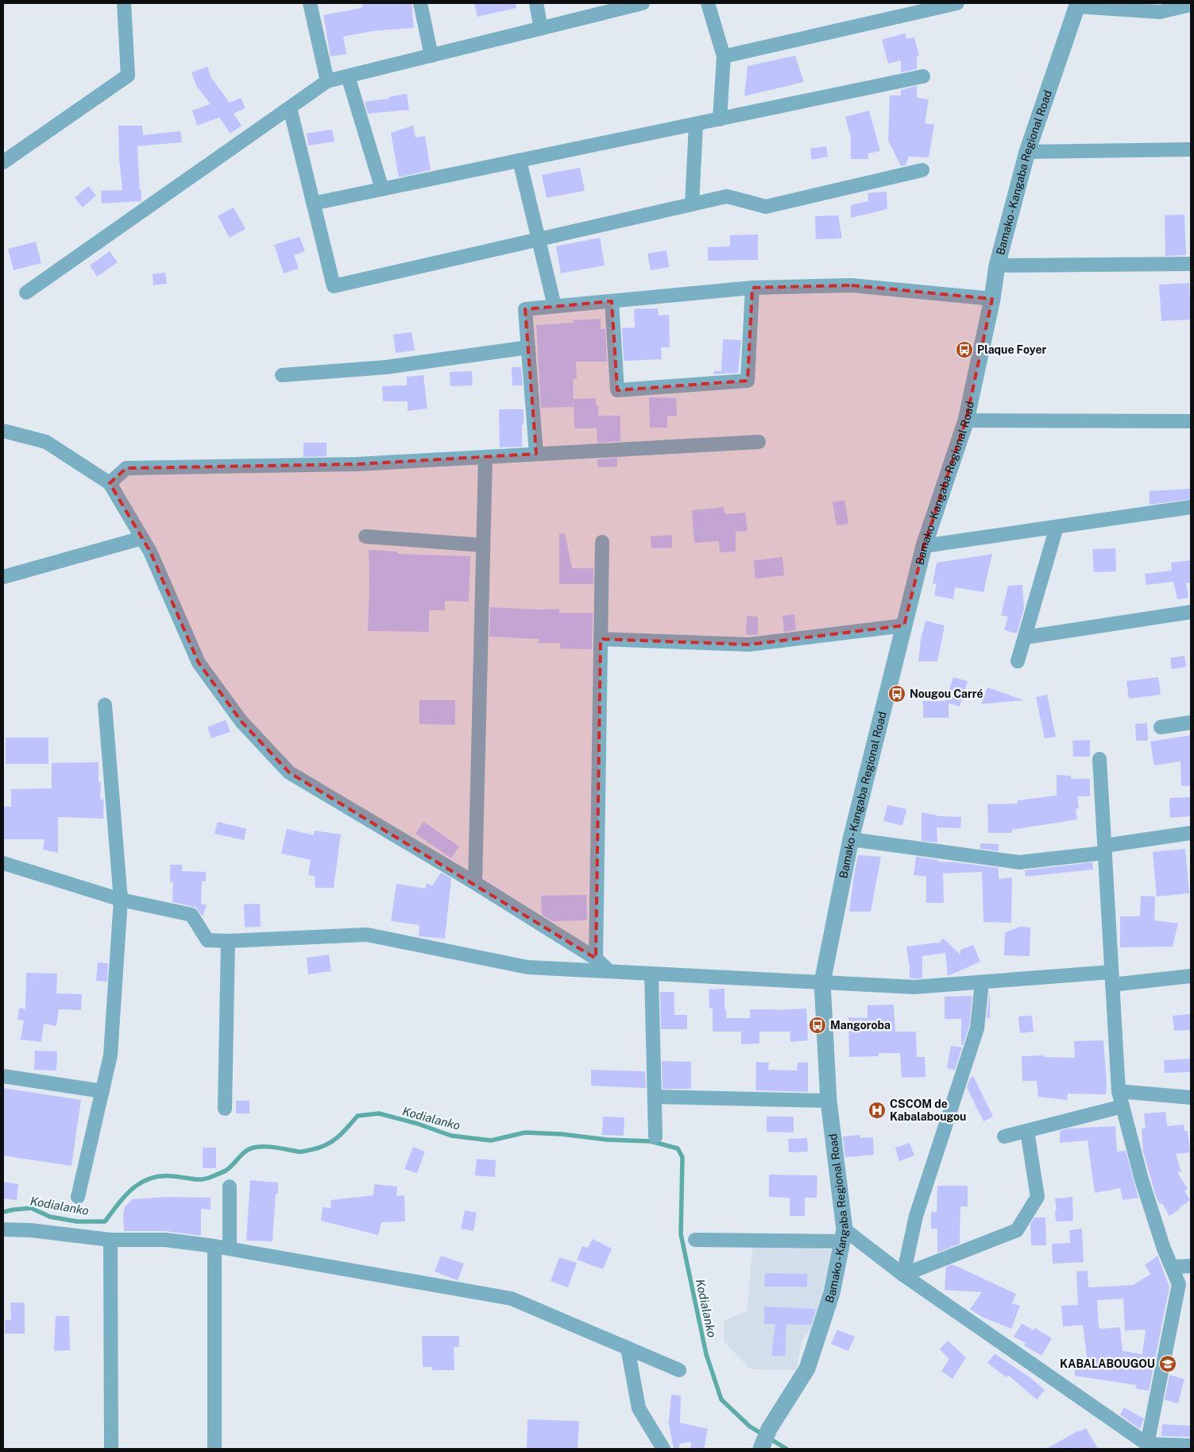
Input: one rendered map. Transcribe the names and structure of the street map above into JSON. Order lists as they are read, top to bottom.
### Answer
{
  "streets": {
    "street": ["Bamako - Kangaba Regional Road"]
  },
  "water": ["Kodialanko"],
  "places": {
    "bus stop": ["Plaque Foyer", "Nougou Carré", "Mangoroba"],
    "hospital": ["CSCOM de Kabalabougou"],
    "school or university": ["KABALABOUGOU"]
  }
}
